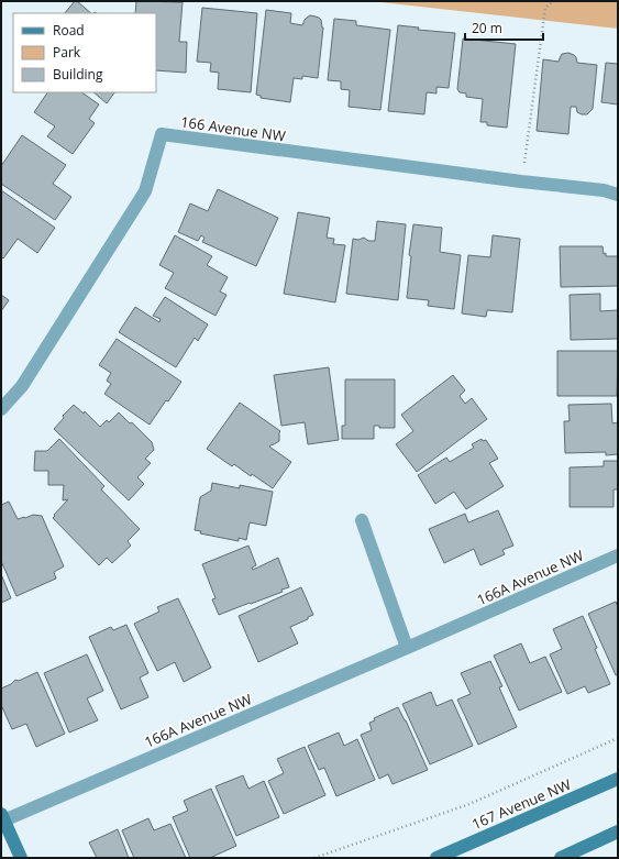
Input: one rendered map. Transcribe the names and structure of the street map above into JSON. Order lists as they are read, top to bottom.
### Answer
{
  "streets": {
    "main road": ["167 Avenue NW"],
    "street": ["166 Avenue NW", "166A Avenue NW"]
  },
  "legend": ["Road", "Park", "Building"],
  "scale_bar": "20 m"
}
